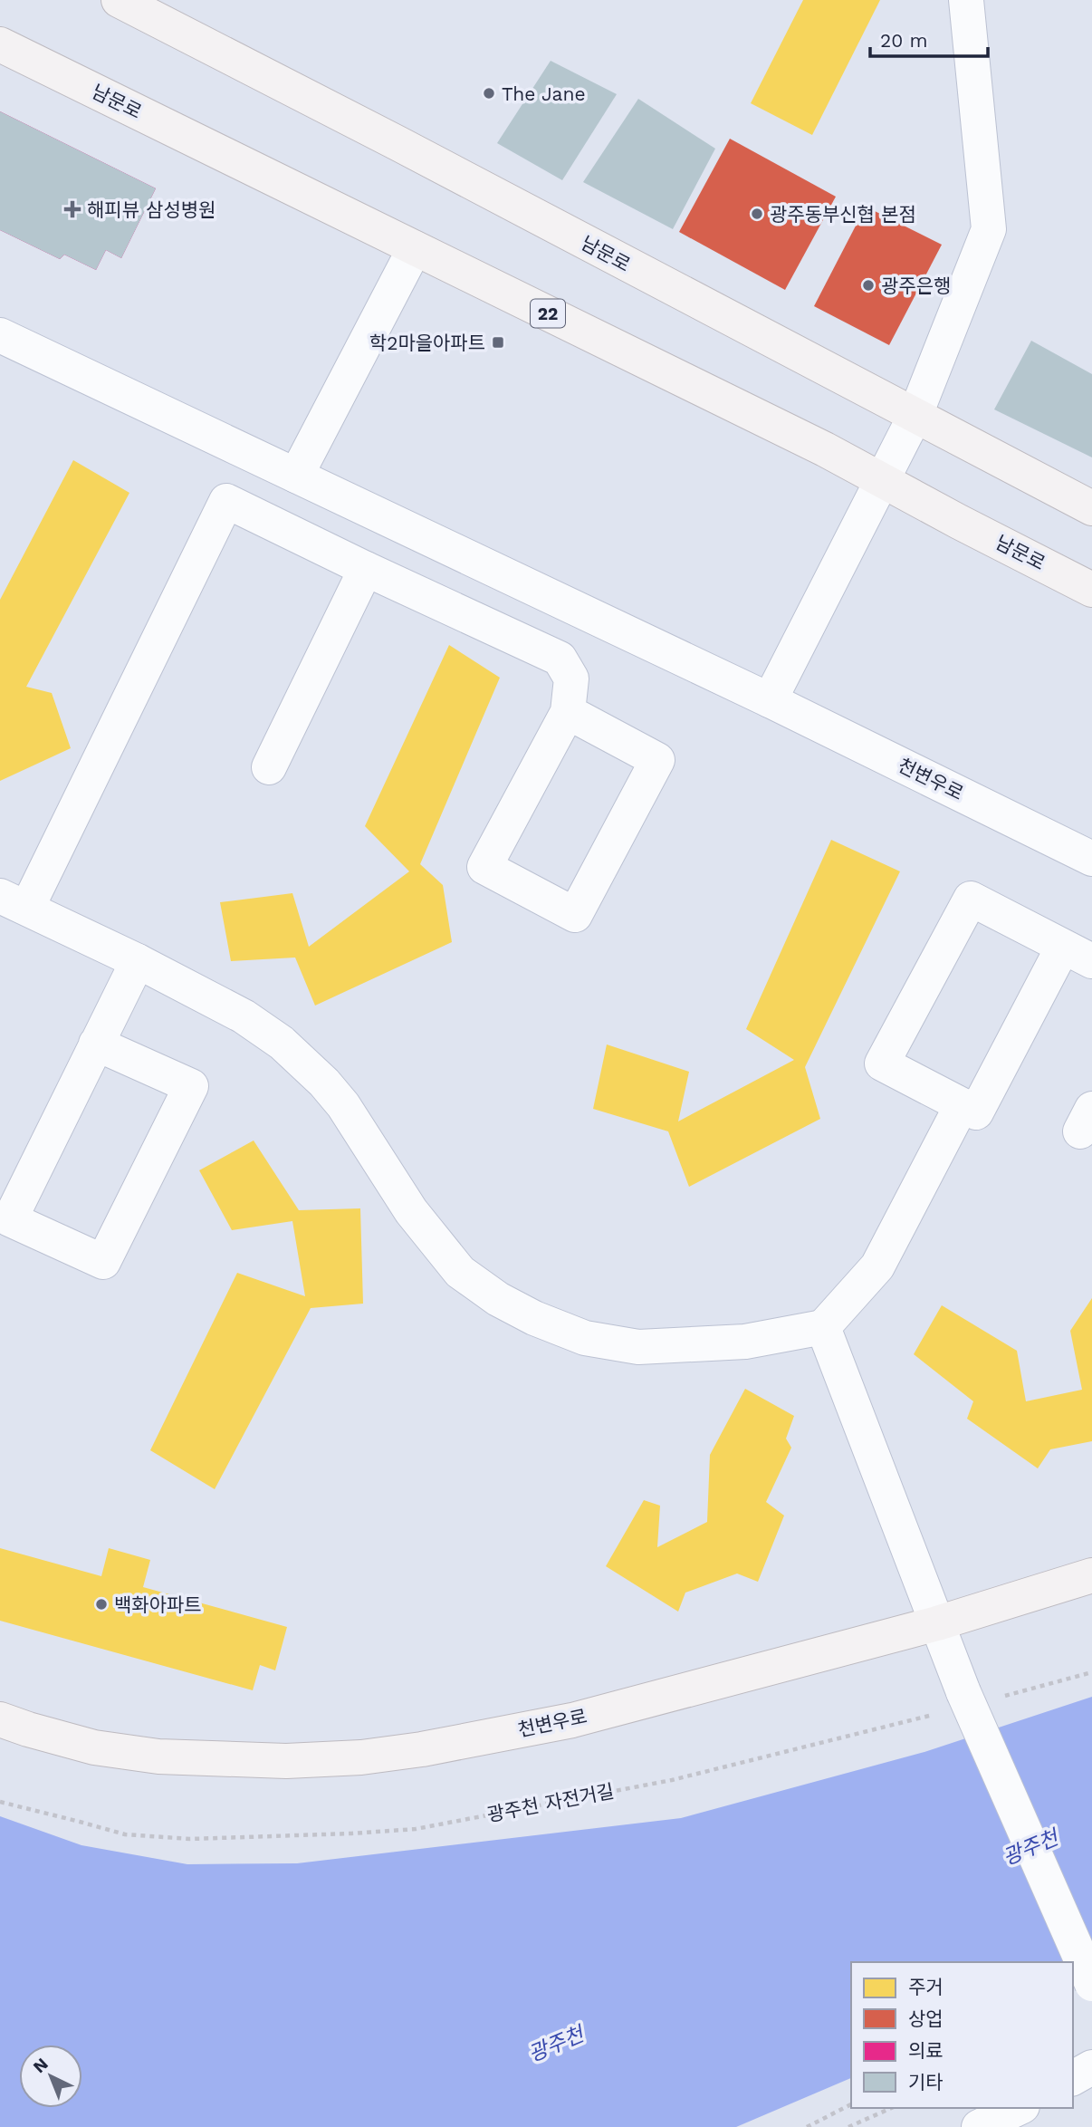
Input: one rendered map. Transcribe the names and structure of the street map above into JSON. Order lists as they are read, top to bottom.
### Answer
{
  "streets": {
    "main road": ["남문로", "22", "천변우로"],
    "path": ["광주천 자전거길"]
  },
  "water": ["광주천"],
  "places": {
    "other": [
      "The Jane",
      "광주동부신협 본점",
      "광주은행",
      "백화아파트"
    ],
    "health": ["해피뷰 삼성병원"],
    "transit": ["학2마을아파트"]
  },
  "legend": [
    "주거",
    "상업",
    "의료",
    "기타"
  ],
  "scale_bar": "20 m",
  "north": "top left"
}
